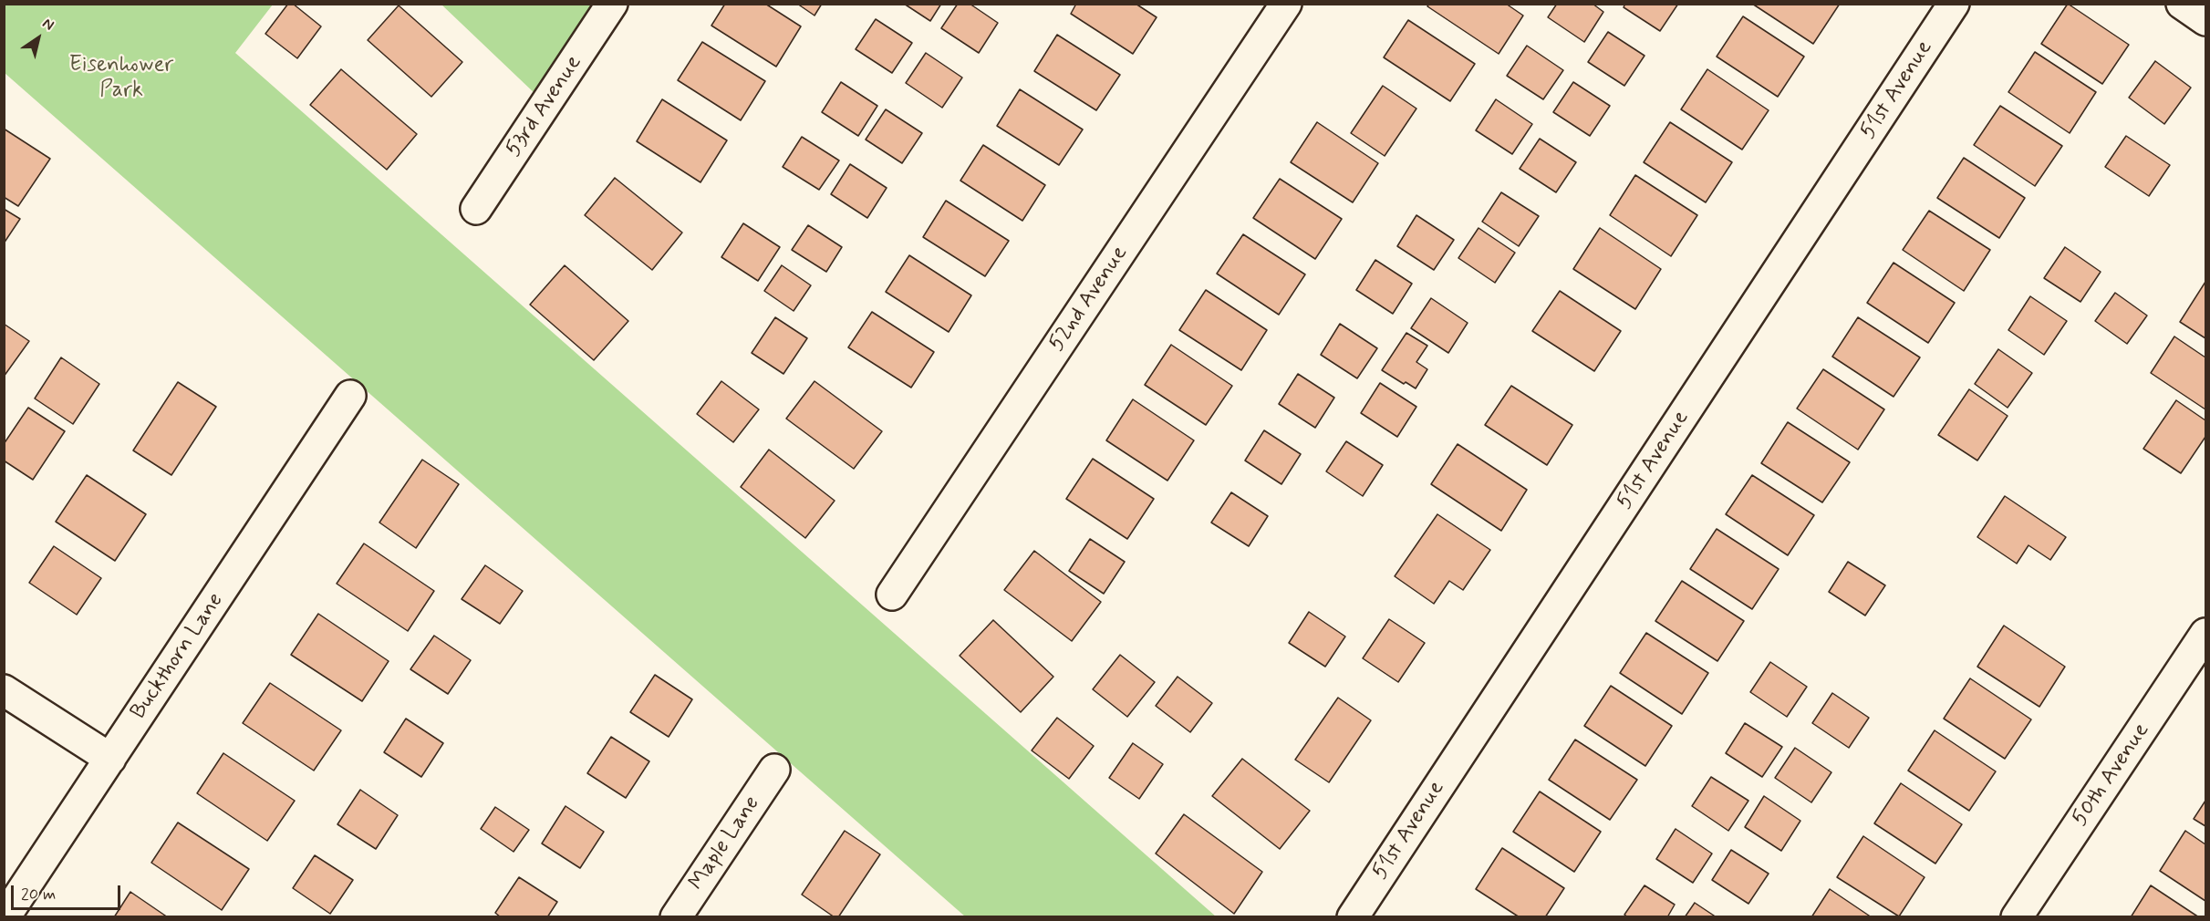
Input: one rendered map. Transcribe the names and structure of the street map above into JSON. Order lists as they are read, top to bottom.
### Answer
{
  "streets": {
    "street": [
      "51st Avenue",
      "53rd Avenue",
      "52nd Avenue",
      "Buckthorn Lane",
      "50th Avenue",
      "Maple Lane"
    ]
  },
  "parks": ["Eisenhower Park"],
  "scale_bar": "20 m",
  "north": "top right"
}
